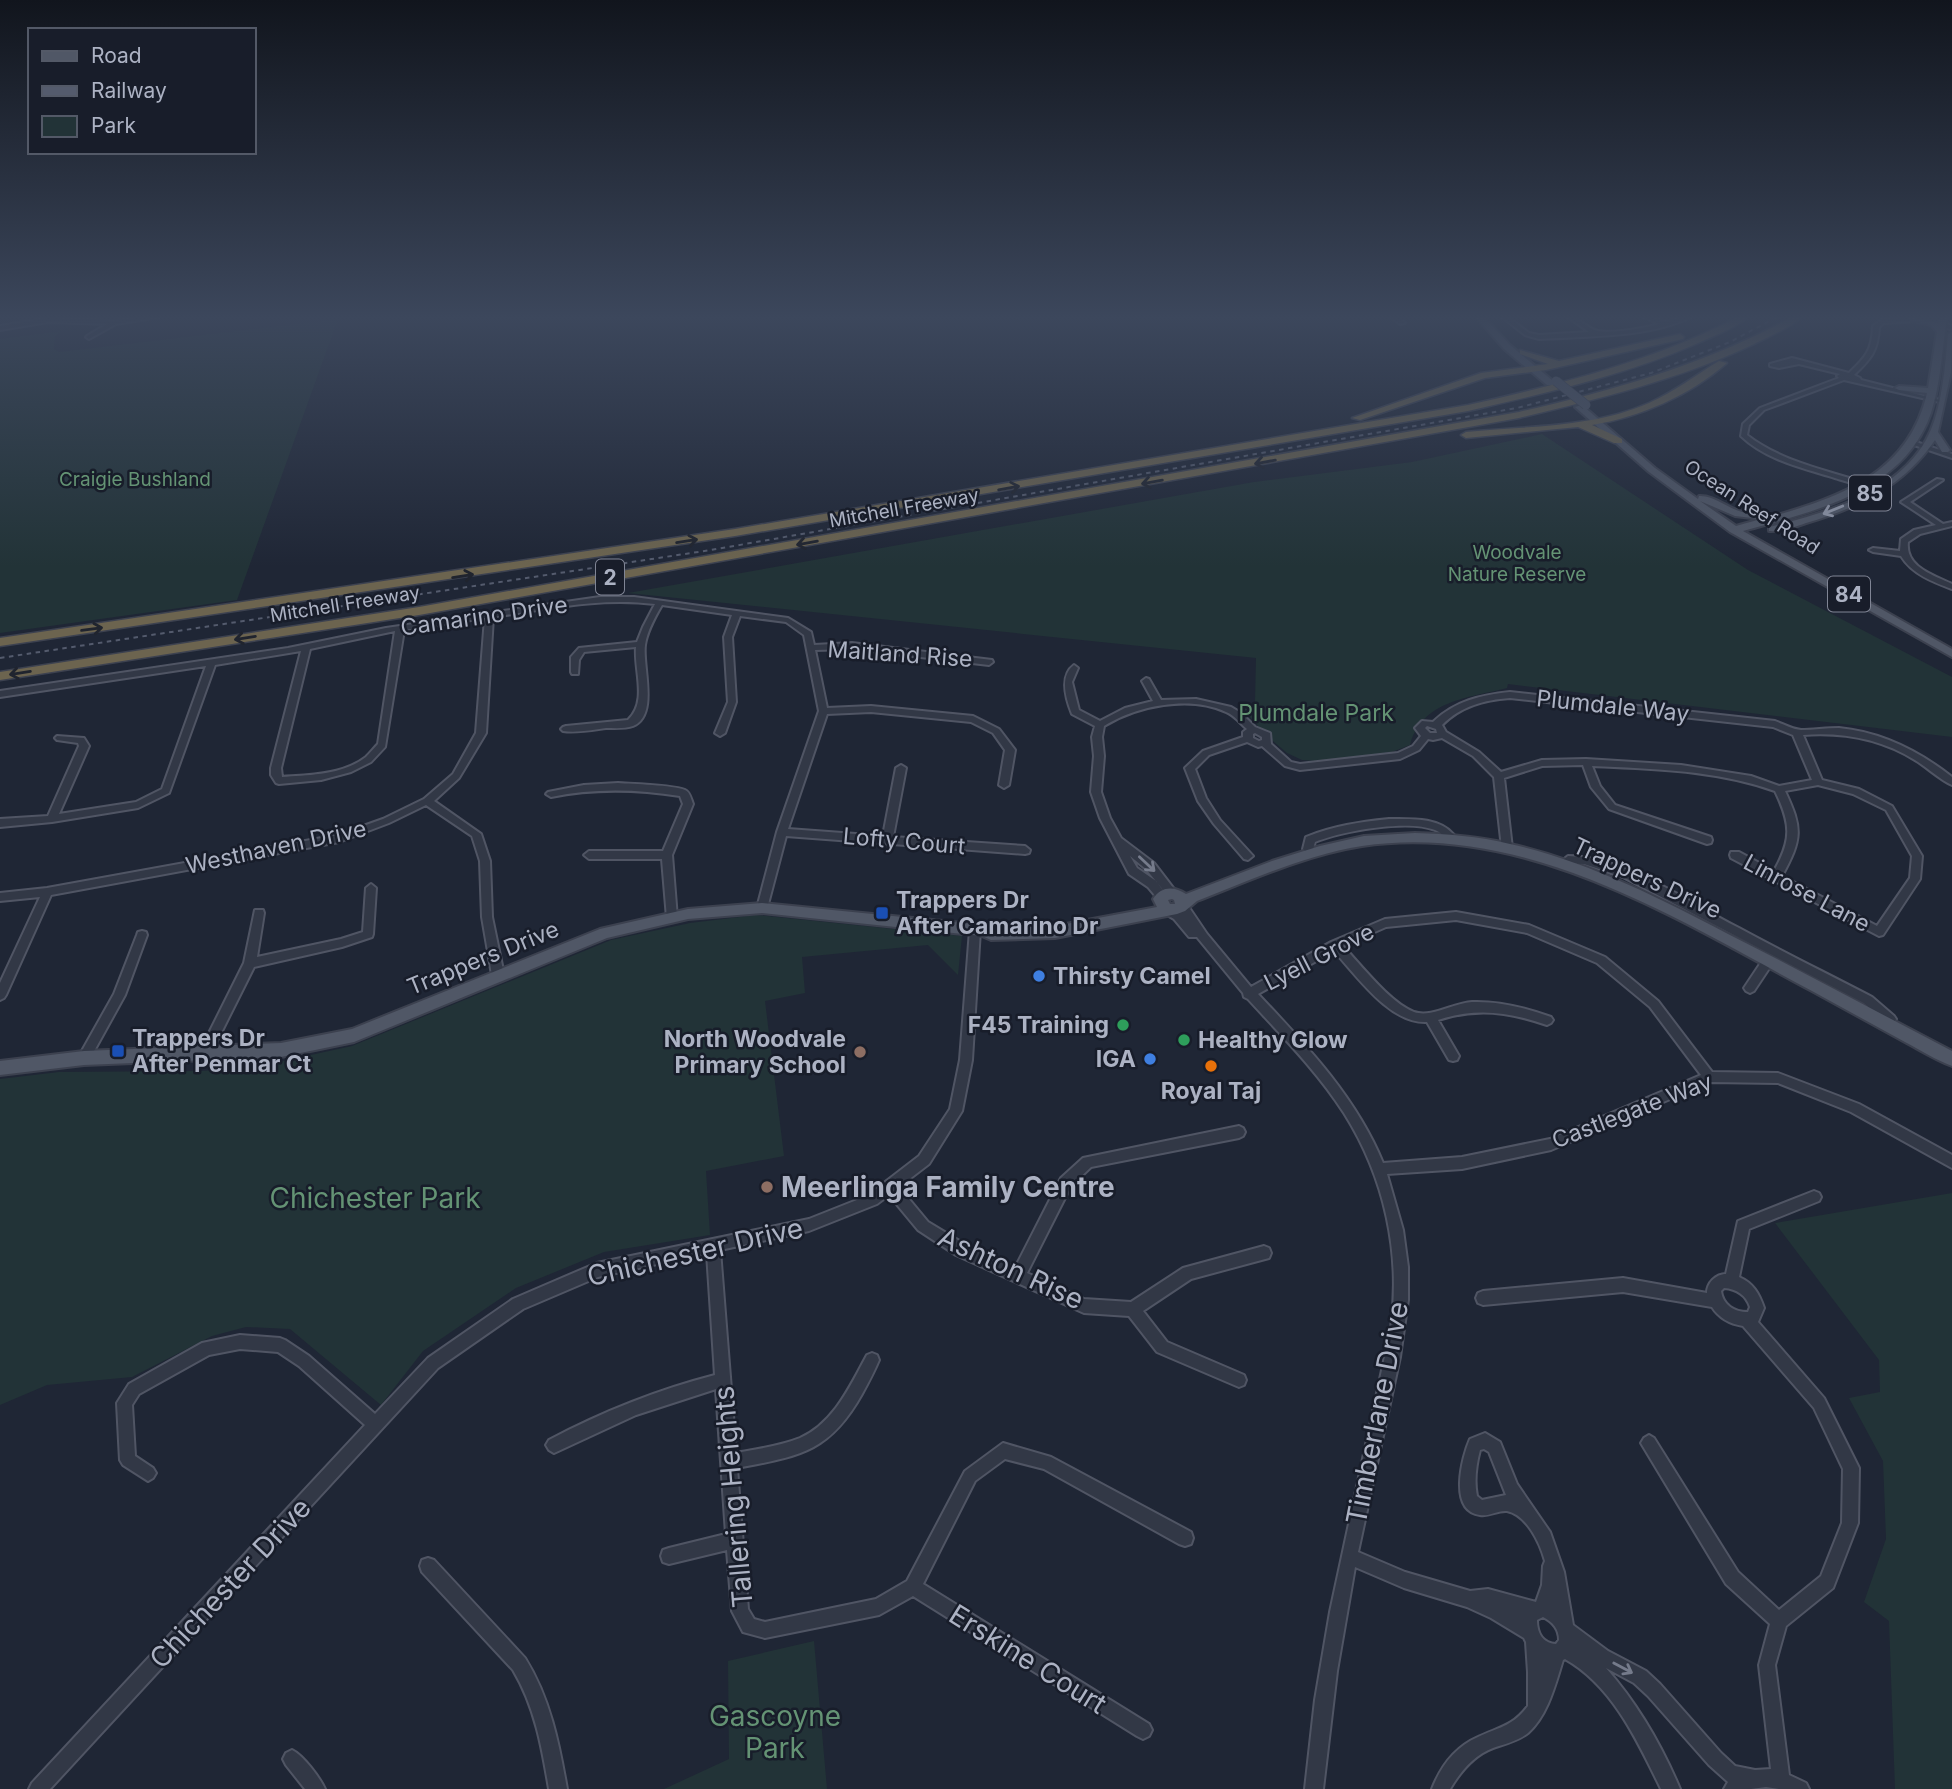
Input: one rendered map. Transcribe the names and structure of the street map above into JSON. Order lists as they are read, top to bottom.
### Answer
{
  "streets": {
    "highway": ["Mitchell Freeway", "2"],
    "main road": [
      "85",
      "Ocean Reef Road",
      "84",
      "Trappers Drive"
    ],
    "street": [
      "Camarino Drive",
      "Maitland Rise",
      "Plumdale Way",
      "Lofty Court",
      "Westhaven Drive",
      "Linrose Lane",
      "Lyell Grove",
      "Castlegate Way",
      "Chichester Drive",
      "Ashton Rise",
      "Timberlane Drive",
      "Tallering Heights",
      "Erskine Court"
    ]
  },
  "crossings": [
    ["85", "Ocean Reef Road"],
    ["Camarino Drive", "Maitland Rise"],
    ["Camarino Drive", "Westhaven Drive"],
    ["Trappers Drive", "Chichester Drive"],
    ["Trappers Drive", "Timberlane Drive"],
    ["Lyell Grove", "Castlegate Way"],
    ["Lyell Grove", "Timberlane Drive"],
    ["Castlegate Way", "Timberlane Drive"],
    ["Chichester Drive", "Ashton Rise"],
    ["Chichester Drive", "Tallering Heights"],
    ["Tallering Heights", "Erskine Court"]
  ],
  "parks": [
    "Craigie Bushland",
    "Woodvale Nature Reserve",
    "Plumdale Park",
    "Chichester Park",
    "Gascoyne Park"
  ],
  "places": {
    "transit": ["Trappers Dr After Camarino Dr", "Trappers Dr After Penmar Ct"],
    "other": [
      "Thirsty Camel",
      "F45 Training",
      "Healthy Glow",
      "North Woodvale Primary School",
      "IGA",
      "Royal Taj",
      "Meerlinga Family Centre"
    ]
  },
  "legend": ["Road", "Railway", "Park"]
}
